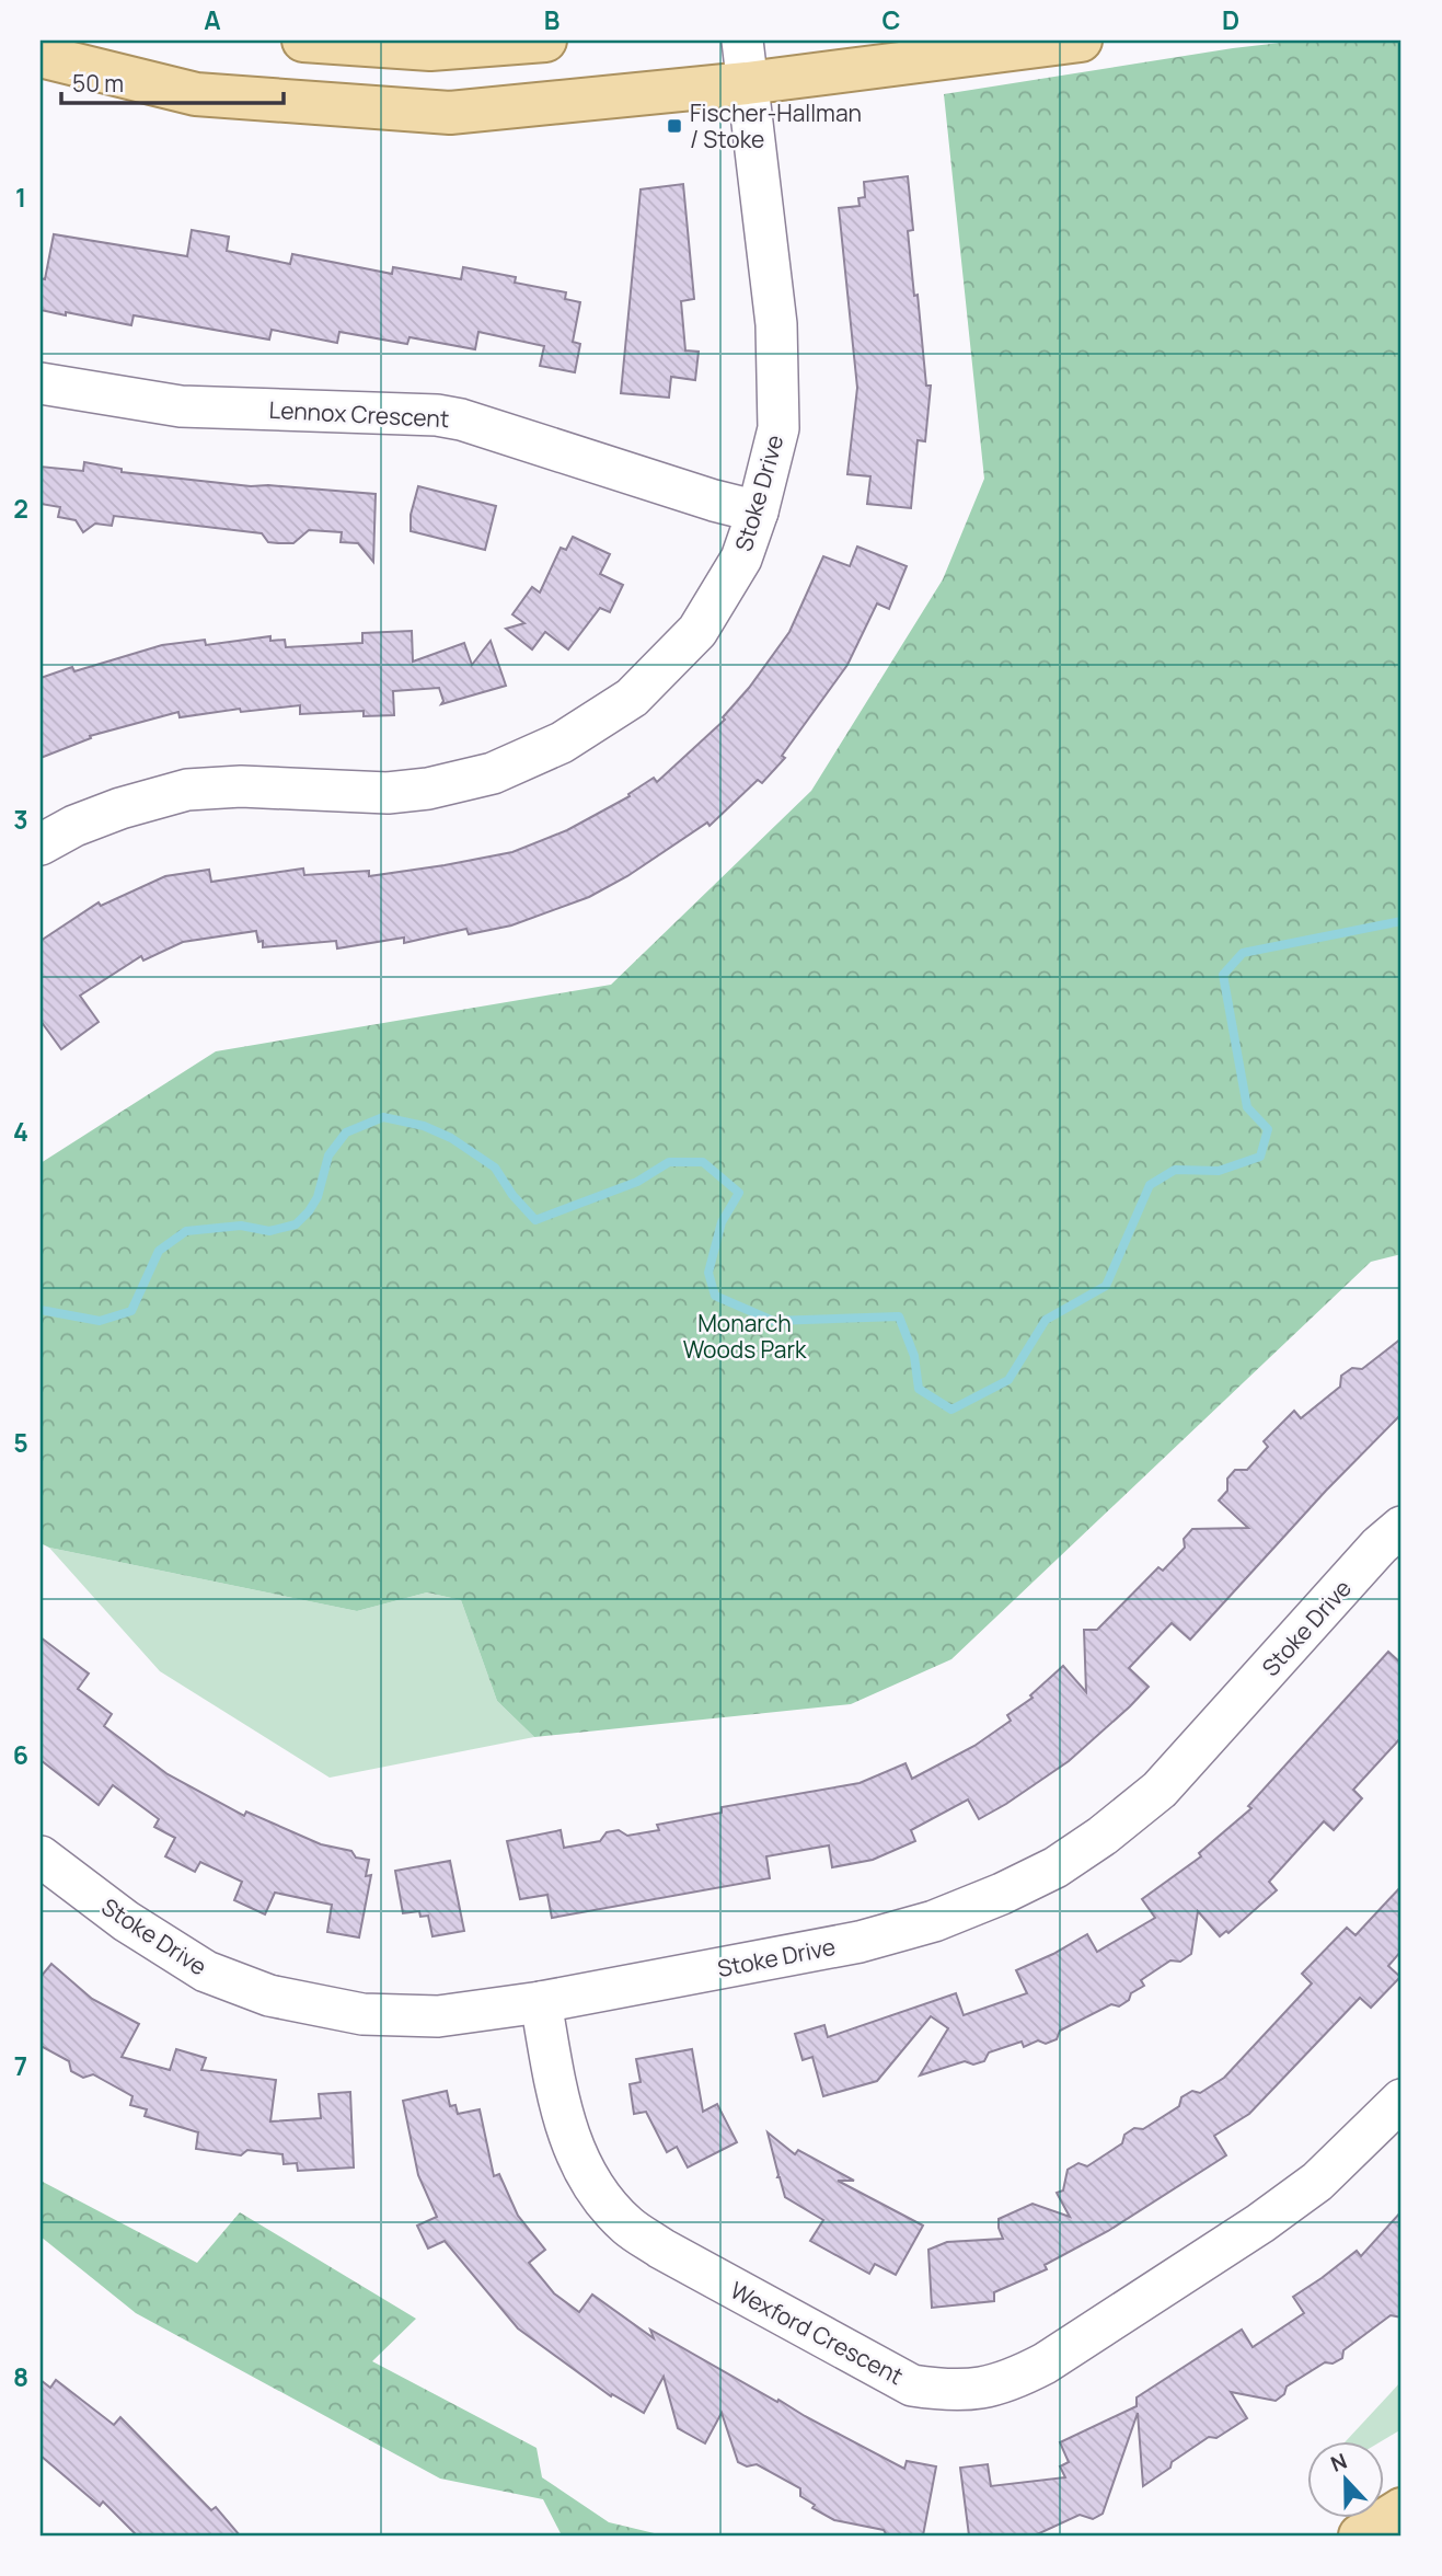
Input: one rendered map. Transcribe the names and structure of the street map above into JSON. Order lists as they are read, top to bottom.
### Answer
{
  "streets": {
    "street": ["Lennox Crescent", "Stoke Drive", "Wexford Crescent"]
  },
  "crossings": [
    ["Lennox Crescent", "Stoke Drive"],
    ["Stoke Drive", "Wexford Crescent"]
  ],
  "parks": ["Monarch Woods Park"],
  "places": {
    "transit": ["Fischer-Hallman / Stoke"]
  },
  "scale_bar": "50 m",
  "north": "top",
  "grid": {
    "columns": [
      "A",
      "B",
      "C",
      "D"
    ],
    "rows": [
      "1",
      "2",
      "3",
      "4",
      "5",
      "6",
      "7",
      "8"
    ]
  }
}
